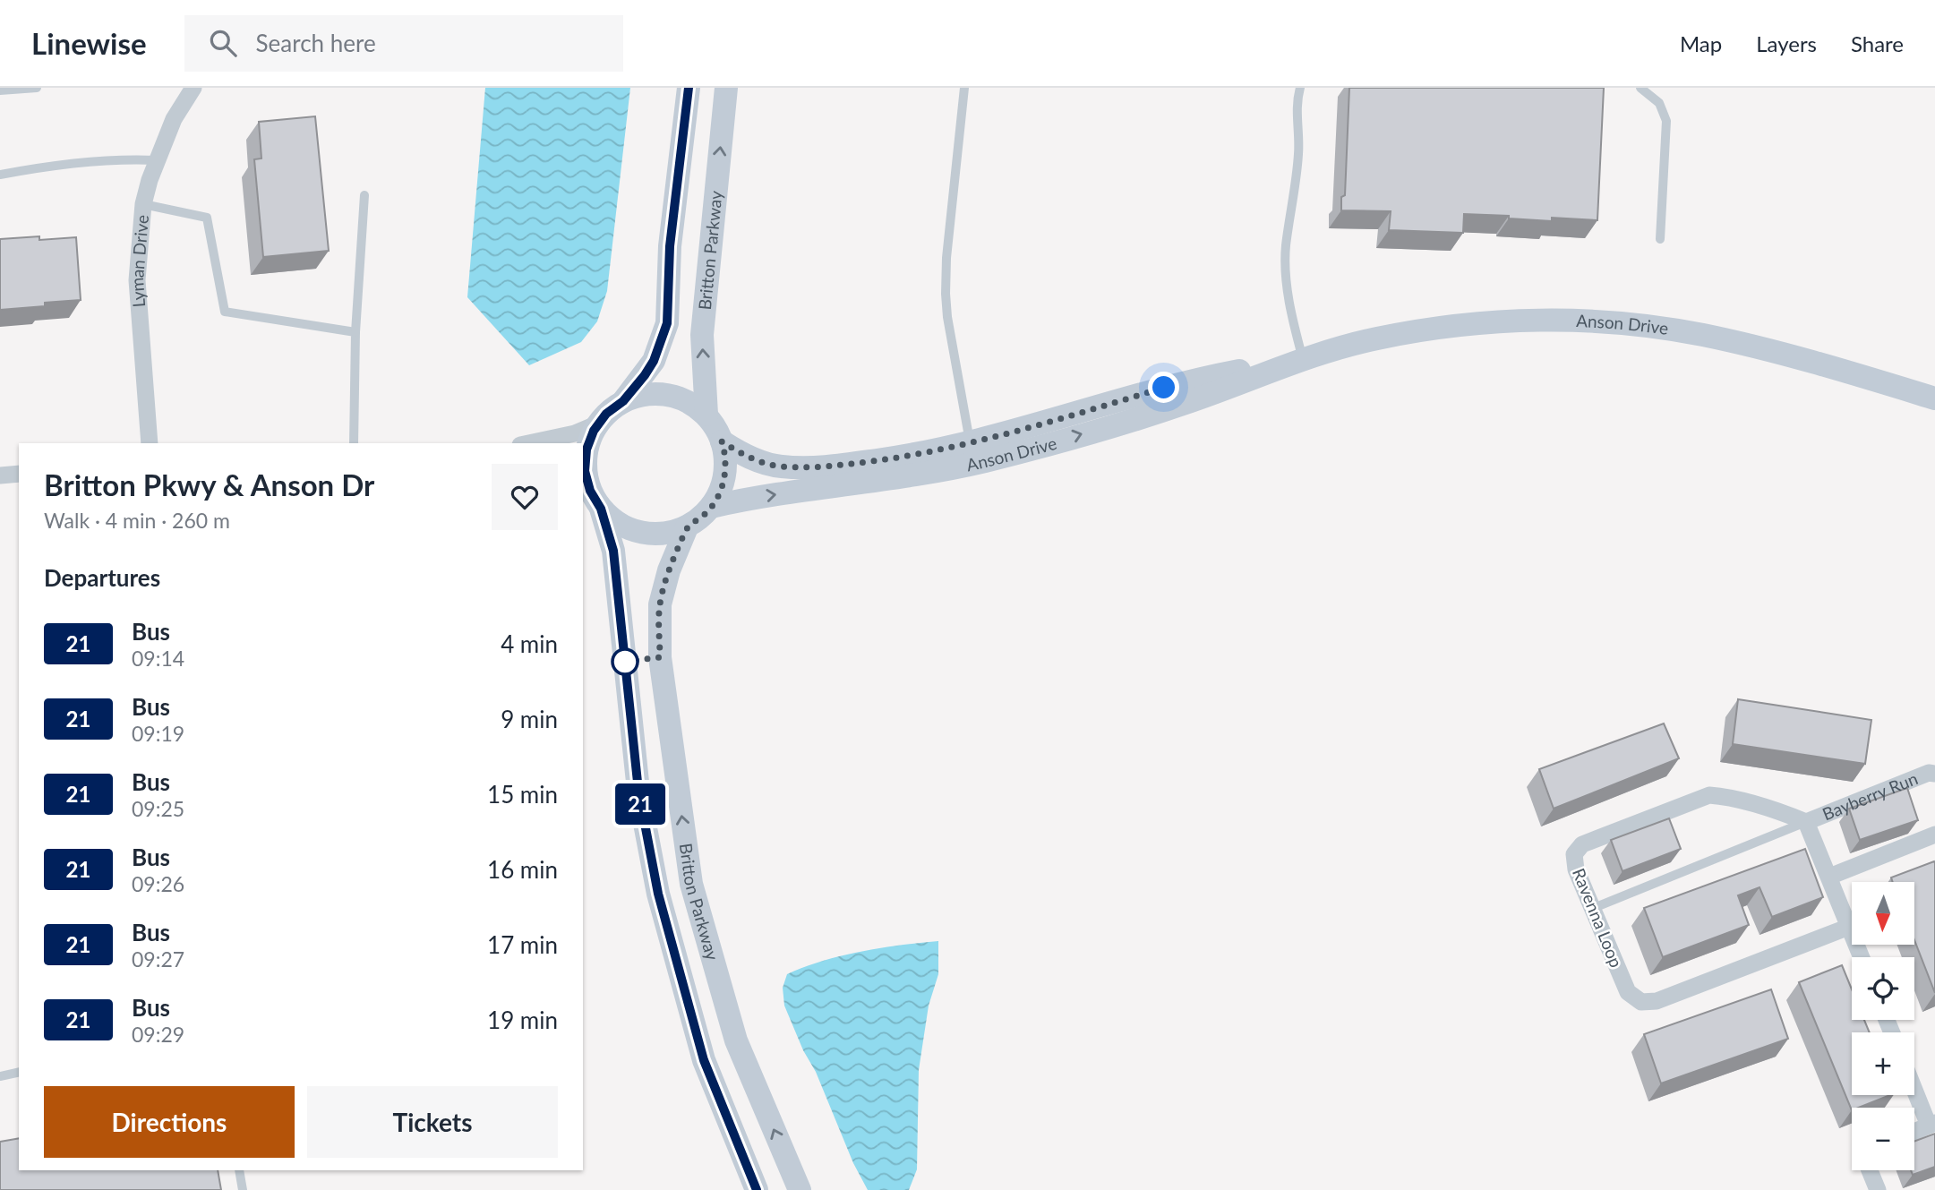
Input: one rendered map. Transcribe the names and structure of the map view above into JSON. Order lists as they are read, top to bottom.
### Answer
{
  "streets": {
    "main road": ["Britton Parkway", "Anson Drive"],
    "street": ["Lyman Drive", "Bayberry Run", "Ravenna Loop"]
  },
  "crossings": [
    ["Britton Parkway", "Anson Drive"],
    ["Bayberry Run", "Ravenna Loop"]
  ],
  "lines": ["bus line 21"],
  "north": "bottom",
  "page": {
    "header": "Linewise",
    "search": "Search here",
    "nav": ["Map", "Layers", "Share"],
    "on_map": "21",
    "heading": [
      ["Britton Pkwy & Anson Dr", "Walk · 4 min · 260 m"],
      "Departures"
    ],
    "list": [
      {
        "mark": "21",
        "name": "Bus",
        "note": "09:14",
        "value": "4 min"
      },
      {
        "mark": "21",
        "name": "Bus",
        "note": "09:19",
        "value": "9 min"
      },
      {
        "mark": "21",
        "name": "Bus",
        "note": "09:25",
        "value": "15 min"
      },
      {
        "mark": "21",
        "name": "Bus",
        "note": "09:26",
        "value": "16 min"
      },
      {
        "mark": "21",
        "name": "Bus",
        "note": "09:27",
        "value": "17 min"
      },
      {
        "mark": "21",
        "name": "Bus",
        "note": "09:29",
        "value": "19 min"
      }
    ],
    "map_buttons": ["+", "−"],
    "buttons": ["Directions", "Tickets"]
  }
}
